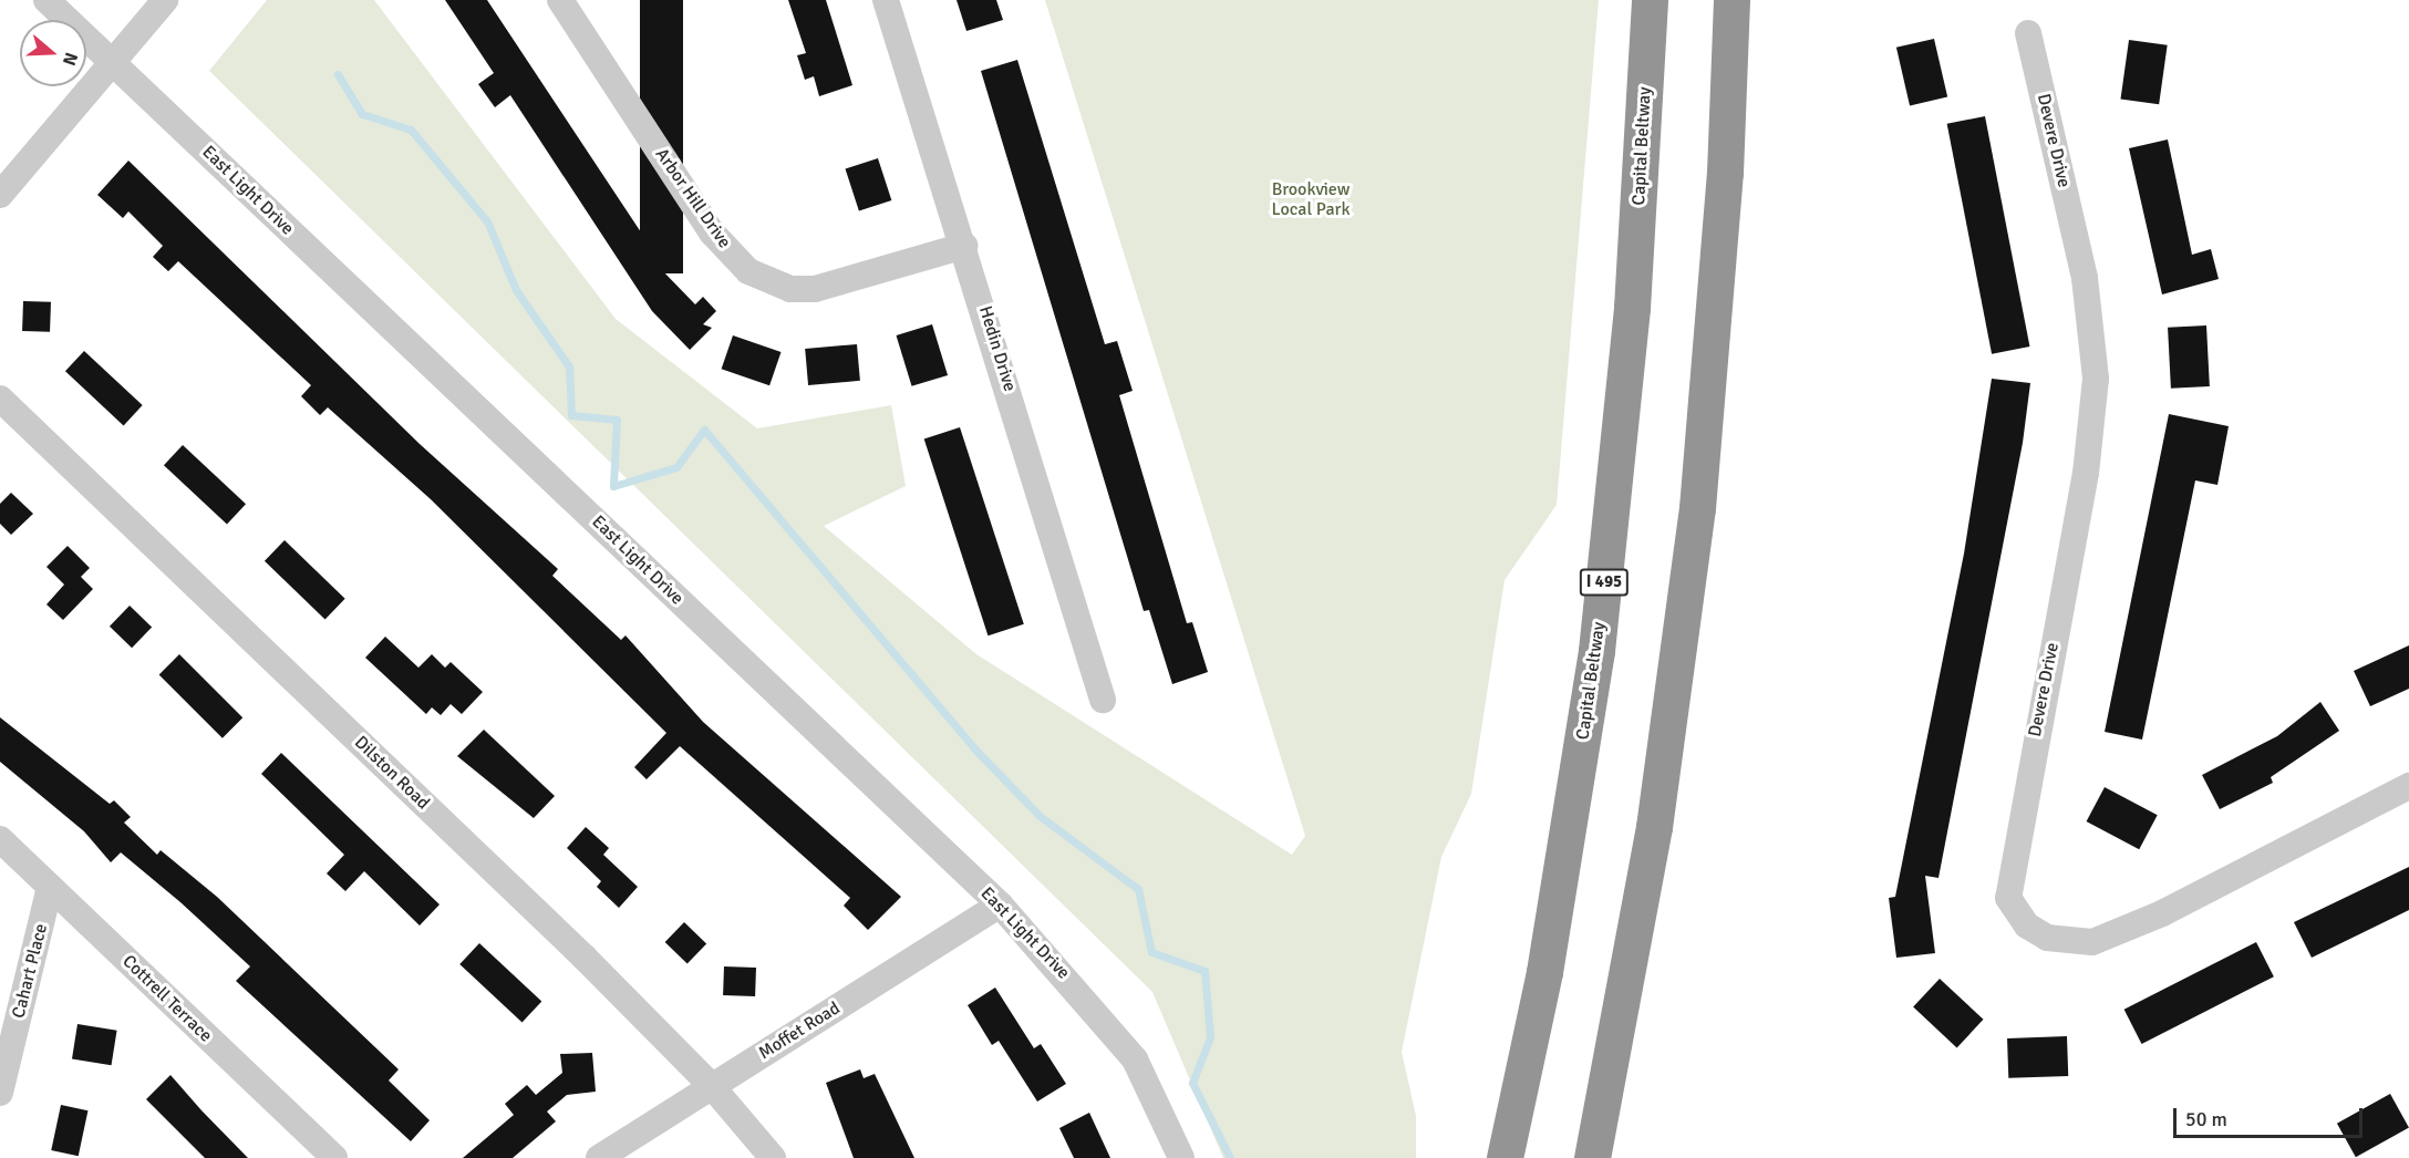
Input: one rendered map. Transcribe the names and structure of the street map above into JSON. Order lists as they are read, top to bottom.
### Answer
{
  "streets": {
    "highway": ["Capital Beltway", "I 495"],
    "street": [
      "Devere Drive",
      "East Light Drive",
      "Arbor Hill Drive",
      "Hedin Drive",
      "Dilston Road",
      "Cahart Place",
      "Cottrell Terrace",
      "Moffet Road"
    ]
  },
  "crossings": [
    ["East Light Drive", "Moffet Road"],
    ["Arbor Hill Drive", "Hedin Drive"],
    ["Dilston Road", "Moffet Road"],
    ["Cahart Place", "Cottrell Terrace"]
  ],
  "parks": ["Brookview Local Park"],
  "scale_bar": "50 m",
  "north": "right"
}
